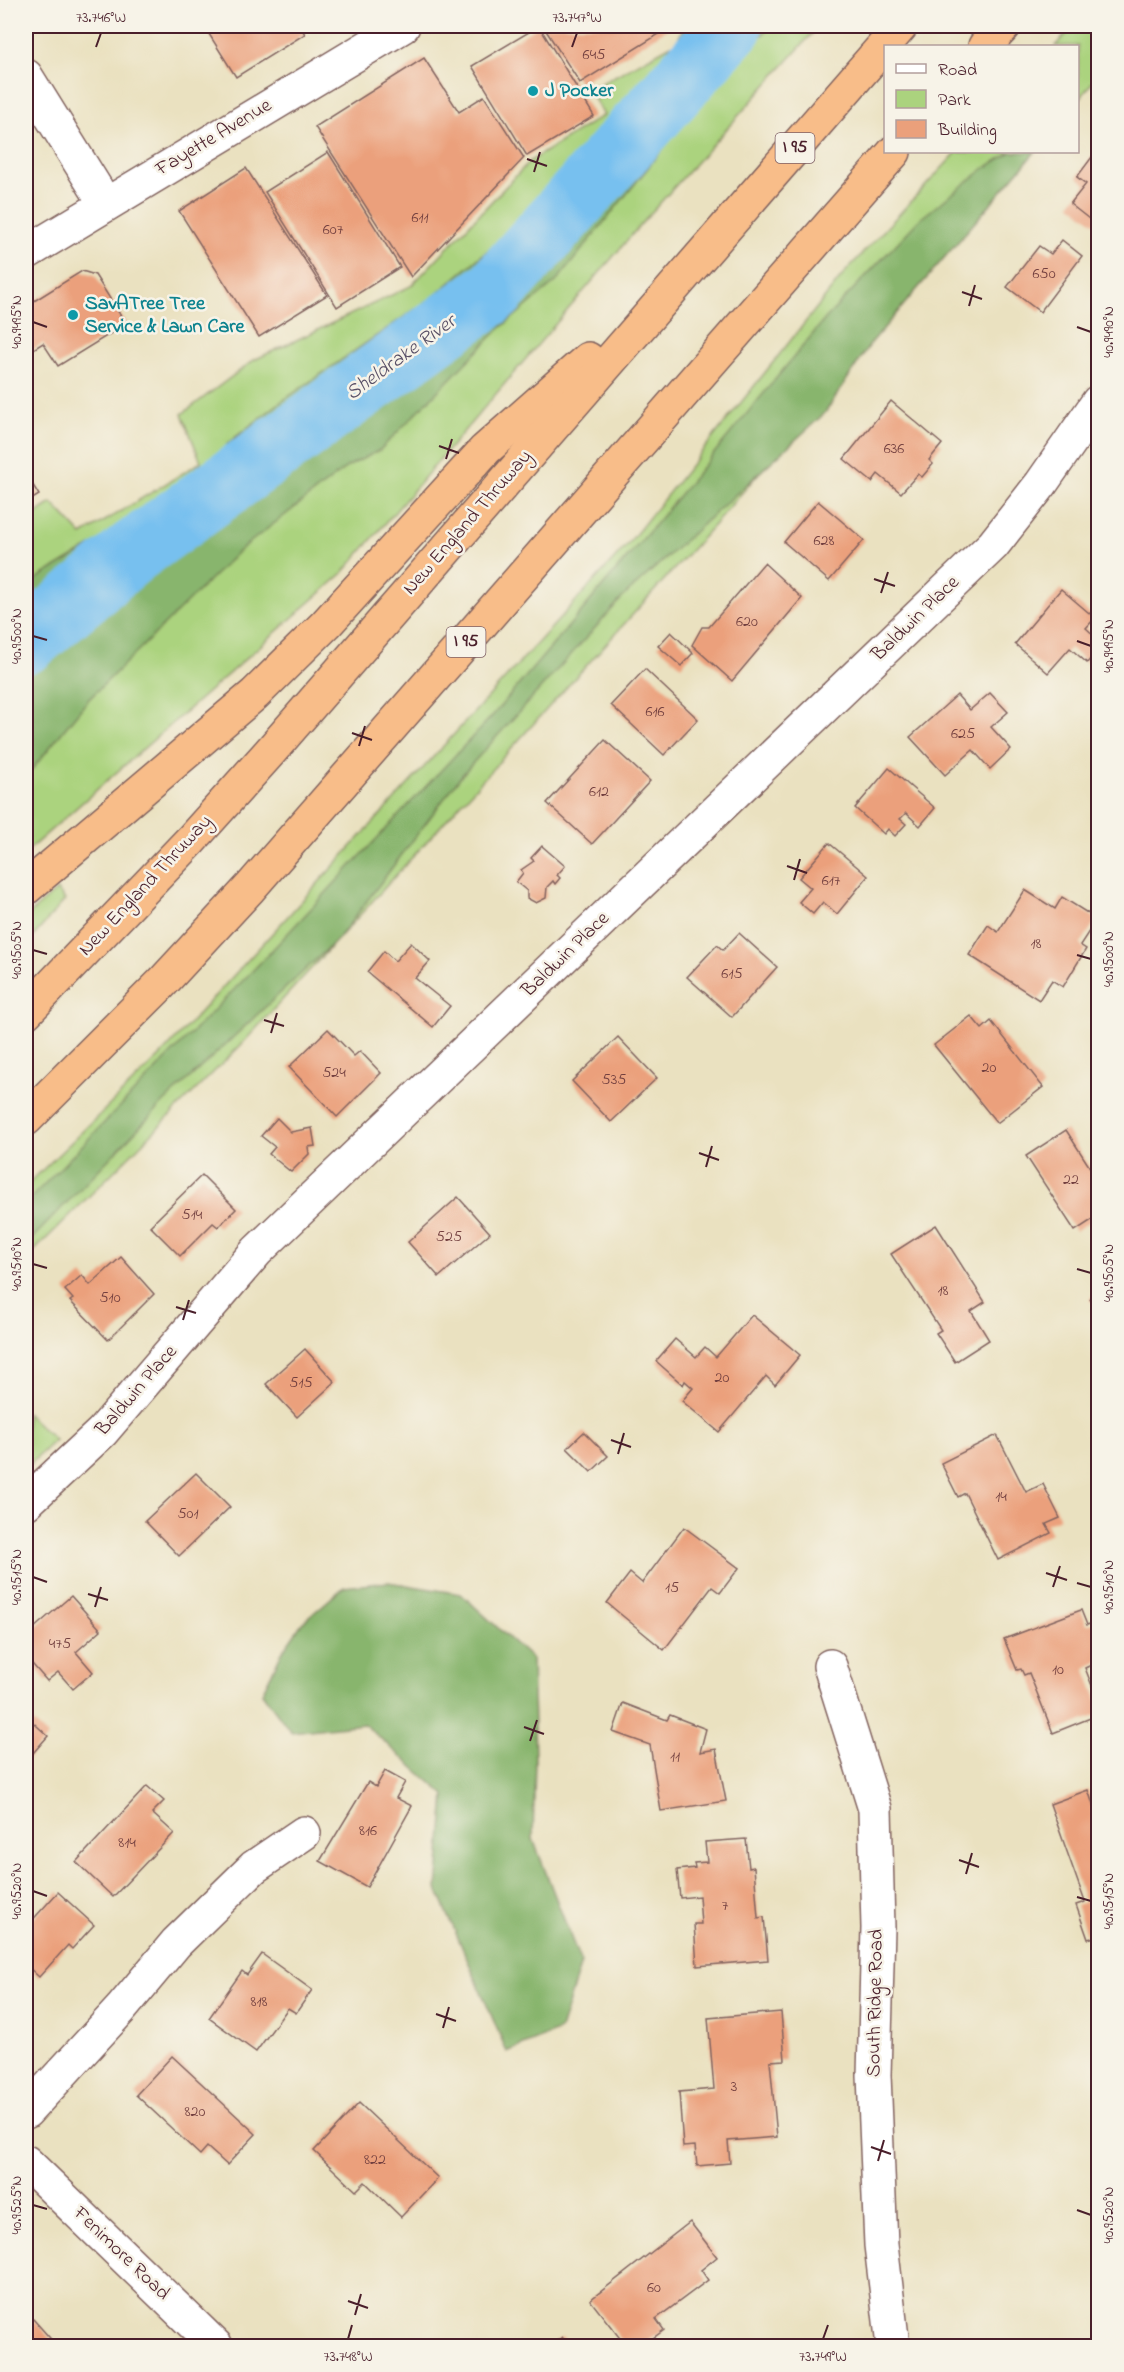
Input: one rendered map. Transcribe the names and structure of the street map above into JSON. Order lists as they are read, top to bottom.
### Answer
{
  "streets": {
    "highway": ["I 95", "New England Thruway"],
    "street": [
      "Fayette Avenue",
      "Baldwin Place",
      "South Ridge Road",
      "Fenimore Road"
    ]
  },
  "water": ["Sheldrake River"],
  "places": ["J Pocker", "SavATree Tree Service & Lawn Care"],
  "house_numbers": [
    "645",
    "611",
    "607",
    "650",
    "636",
    "628",
    "620",
    "616",
    "625",
    "612",
    "617",
    "18",
    "615",
    "20",
    "524",
    "535",
    "22",
    "514",
    "525",
    "18",
    "510",
    "20",
    "515",
    "14",
    "501",
    "15",
    "475",
    "10",
    "11",
    "816",
    "814",
    "7",
    "818",
    "3",
    "820",
    "822",
    "60"
  ],
  "legend": ["Road", "Park", "Building"],
  "coordinates": [
    "73.746°W",
    "73.747°W",
    "40.9495°N",
    "40.9490°N",
    "40.9500°N",
    "40.9505°N",
    "40.9510°N",
    "40.9515°N",
    "40.9520°N",
    "40.9525°N",
    "73.748°W",
    "73.749°W"
  ]
}
